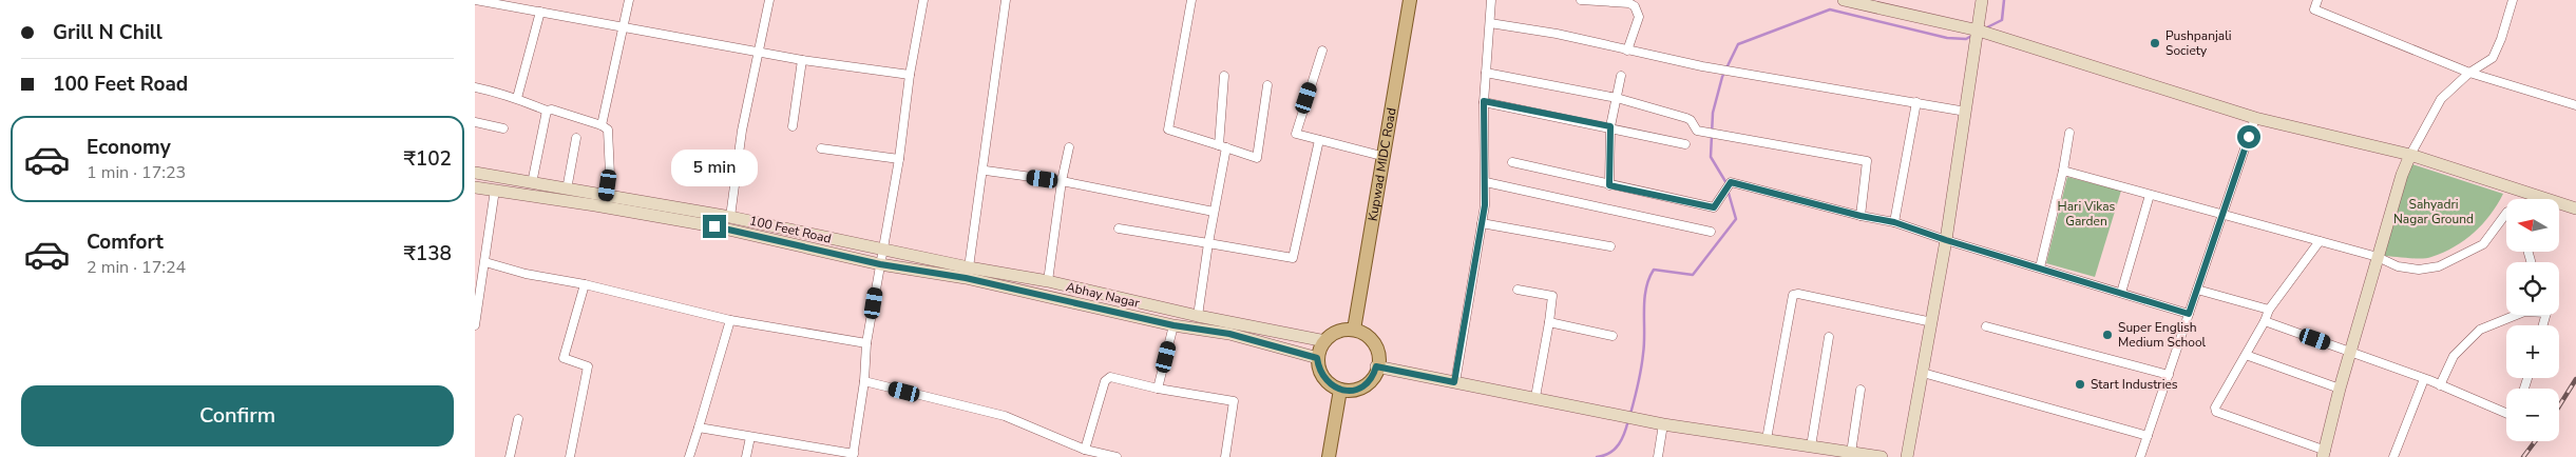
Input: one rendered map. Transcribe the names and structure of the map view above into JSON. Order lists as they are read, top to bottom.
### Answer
{
  "streets": {
    "main road": ["Kupwad MIDC Road", "100 Feet Road", "Abhay Nagar"]
  },
  "crossings": [
    ["Kupwad MIDC Road", "Abhay Nagar"],
    ["100 Feet Road", "Abhay Nagar"]
  ],
  "parks": ["Sahyadri Nagar Ground", "Hari Vikas Garden"],
  "places": ["Pushpanjali Society", "Super English Medium School", "Start Industries"],
  "north": "left",
  "page": {
    "banner": ["Grill N Chill", "100 Feet Road"],
    "list": [
      {
        "name": "Economy",
        "note": "1 min · 17:23",
        "value": "₹102"
      },
      {
        "name": "Comfort",
        "note": "2 min · 17:24",
        "value": "₹138"
      }
    ],
    "bubble": "5 min",
    "map_buttons": ["+", "−"],
    "buttons": "Confirm"
  }
}
